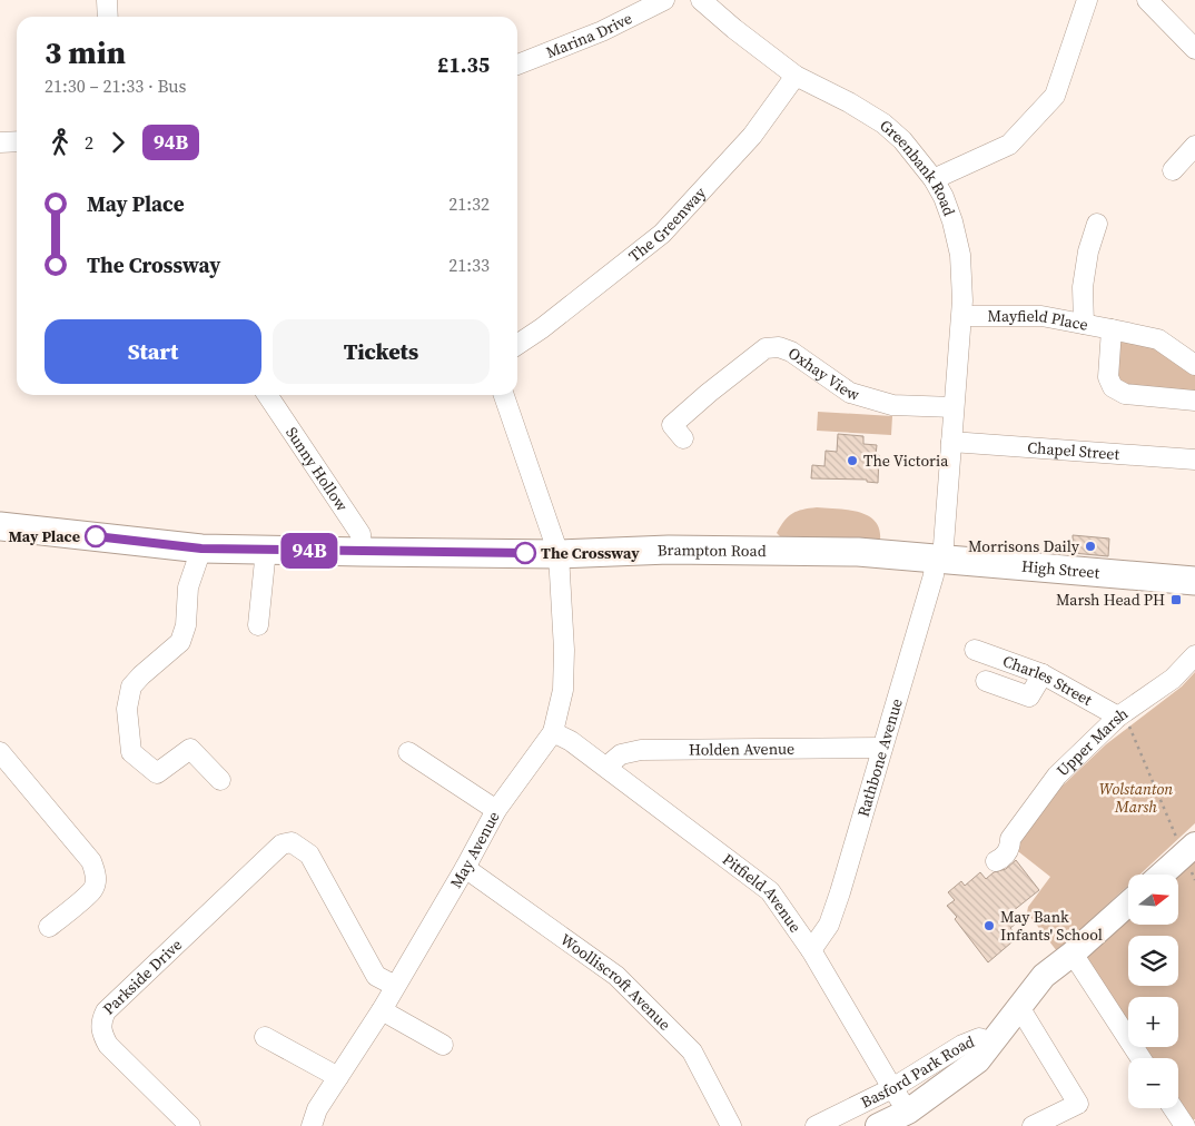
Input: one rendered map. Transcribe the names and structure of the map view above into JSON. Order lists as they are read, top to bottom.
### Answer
{
  "streets": {
    "highway": ["Brampton Road", "High Street"],
    "main road": ["Basford Park Road"],
    "street": [
      "Marina Drive",
      "Greenbank Road",
      "The Greenway",
      "Mayfield Place",
      "Oxhay View",
      "Chapel Street",
      "Sunny Hollow",
      "Charles Street",
      "Upper Marsh",
      "Holden Avenue",
      "Rathbone Avenue",
      "May Avenue",
      "Pitfield Avenue",
      "Parkside Drive",
      "Woolliscroft Avenue"
    ]
  },
  "crossings": [
    ["Greenbank Road", "The Greenway"],
    ["Greenbank Road", "Mayfield Place"],
    ["Greenbank Road", "Oxhay View"],
    ["Greenbank Road", "Chapel Street"],
    ["Greenbank Road", "Rathbone Avenue"],
    ["Chapel Street", "Rathbone Avenue"],
    ["Sunny Hollow", "Brampton Road"],
    ["Brampton Road", "High Street"],
    ["Brampton Road", "May Avenue"],
    ["High Street", "Rathbone Avenue"],
    ["Charles Street", "Upper Marsh"],
    ["Holden Avenue", "Rathbone Avenue"],
    ["Holden Avenue", "Pitfield Avenue"],
    ["Rathbone Avenue", "Pitfield Avenue"],
    ["May Avenue", "Pitfield Avenue"],
    ["May Avenue", "Parkside Drive"],
    ["May Avenue", "Woolliscroft Avenue"],
    ["Pitfield Avenue", "Basford Park Road"]
  ],
  "parks": ["Wolstanton Marsh"],
  "places": {
    "other": [
      "The Victoria",
      "May Place",
      "Morrisons Daily",
      "The Crossway",
      "May Bank Infants' School"
    ],
    "transit": ["Marsh Head PH"]
  },
  "lines": ["bus line 94B"],
  "north": "right",
  "page": {
    "on_map": "94B",
    "heading": ["3 min", "21:30 – 21:33 · Bus", "£1.35"],
    "legs": ["2", "94B"],
    "list": [
      {
        "name": "May Place",
        "value": "21:32"
      },
      {
        "name": "The Crossway",
        "value": "21:33"
      }
    ],
    "buttons": ["Start", "Tickets"],
    "map_buttons": ["+", "−"]
  }
}
